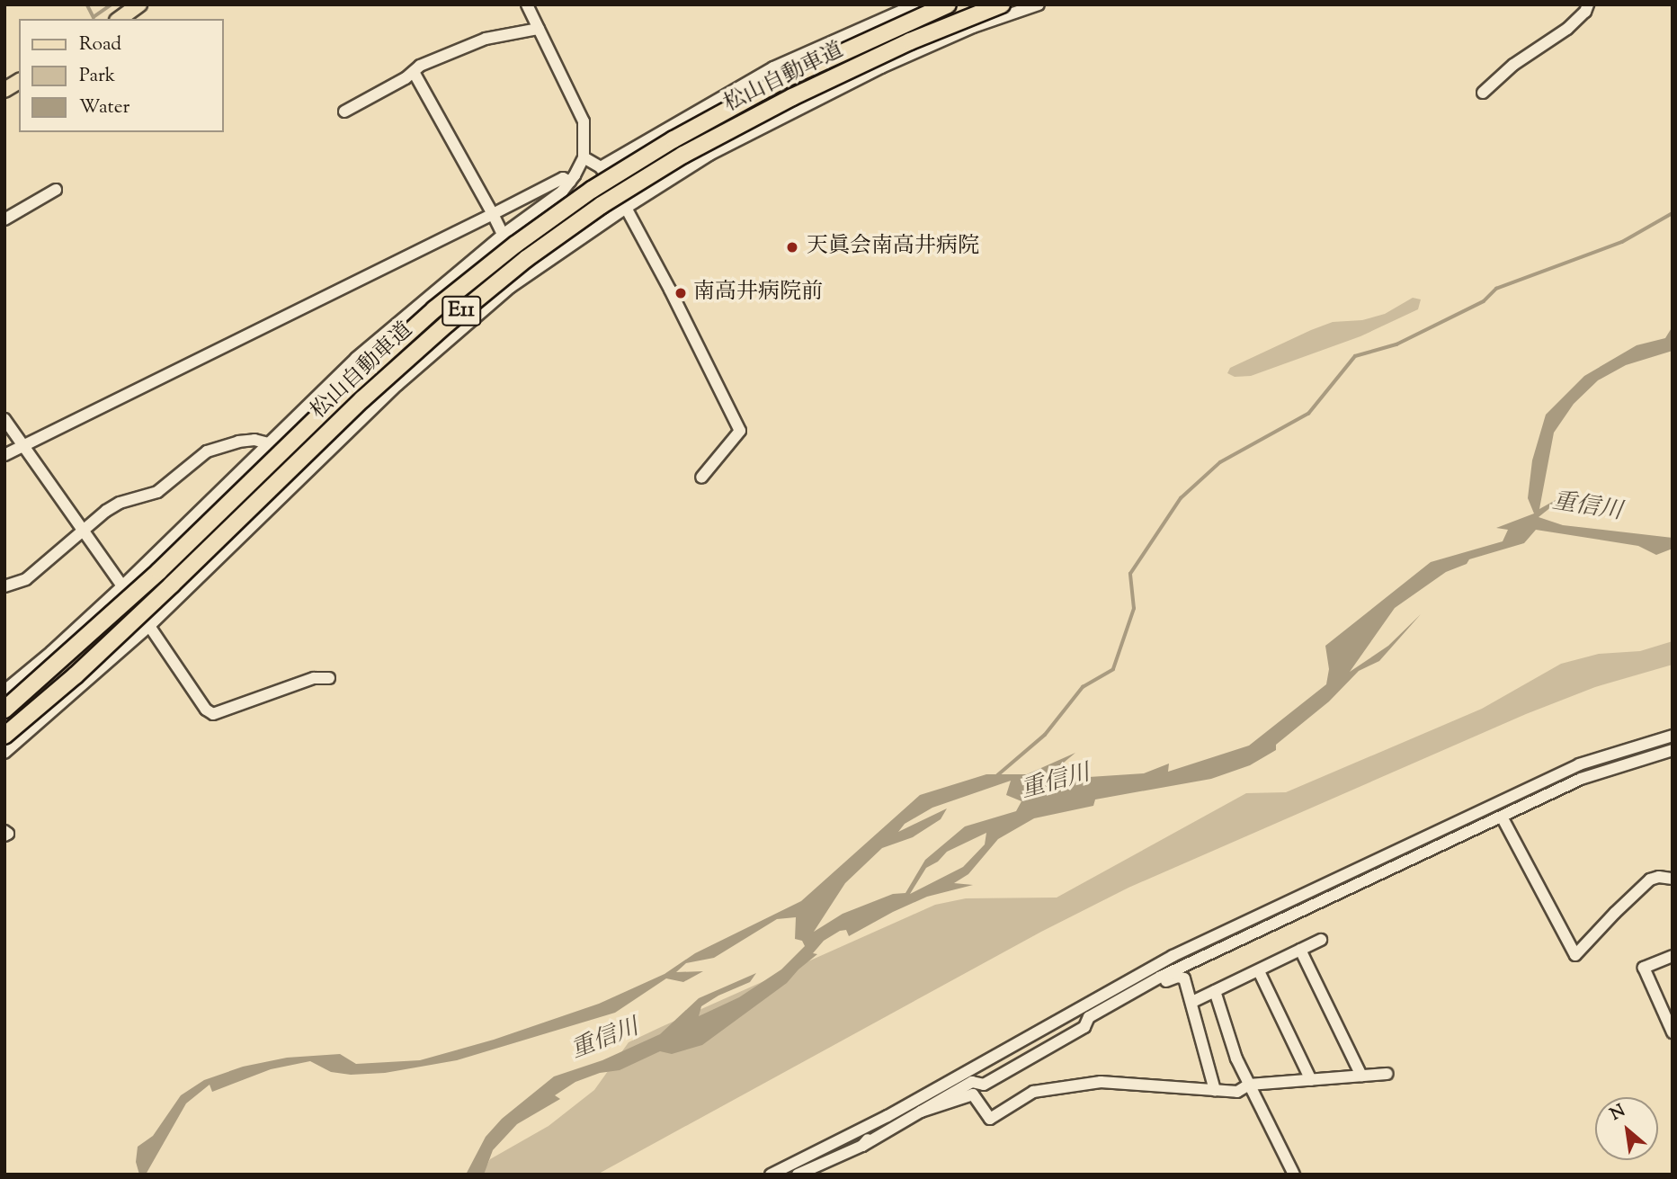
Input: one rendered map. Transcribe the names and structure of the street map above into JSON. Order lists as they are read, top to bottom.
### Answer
{
  "streets": {
    "highway": ["松山自動車道", "E11"]
  },
  "water": ["重信川"],
  "places": ["天眞会南高井病院", "南高井病院前"],
  "legend": ["Road", "Park", "Water"],
  "north": "top left"
}
